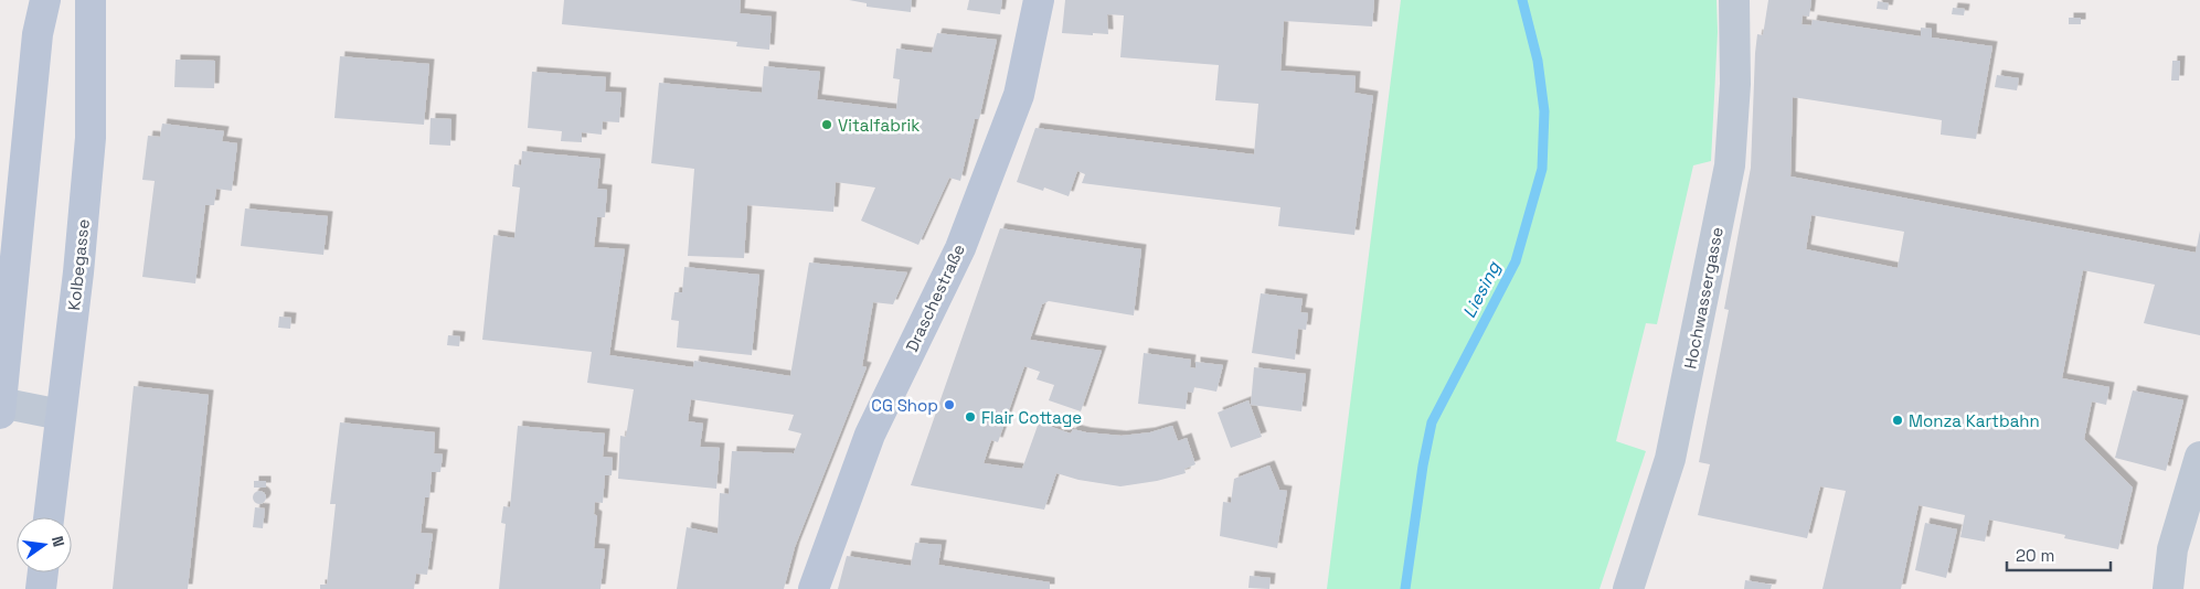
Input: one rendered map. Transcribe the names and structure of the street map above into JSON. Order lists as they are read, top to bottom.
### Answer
{
  "streets": {
    "main road": ["Kolbegasse", "Draschestraße"],
    "street": ["Hochwassergasse"]
  },
  "water": ["Liesing"],
  "places": [
    "Vitalfabrik",
    "CG Shop",
    "Flair Cottage",
    "Monza Kartbahn"
  ],
  "scale_bar": "20 m",
  "north": "right"
}
